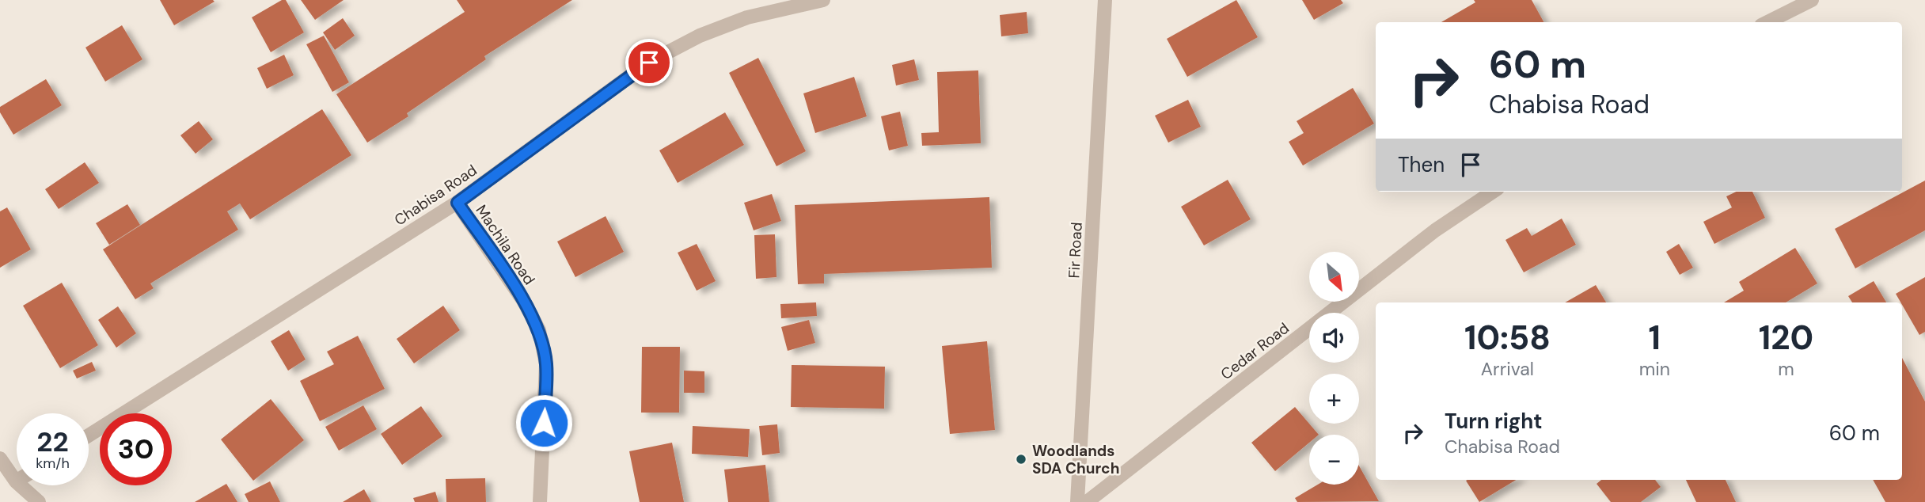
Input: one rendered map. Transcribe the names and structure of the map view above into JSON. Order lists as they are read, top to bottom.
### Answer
{
  "streets": {
    "street": [
      "Chabisa Road",
      "Machila Road",
      "Fir Road",
      "Cedar Road"
    ]
  },
  "crossings": [
    ["Chabisa Road", "Machila Road"]
  ],
  "places": ["Woodlands SDA Church"],
  "north": "bottom right",
  "page": {
    "turn": ["60 m", "Chabisa Road"],
    "then": "Then",
    "map_buttons": ["+", "−"],
    "eta": [
      "10:58",
      "Arrival",
      "1",
      "min",
      "120",
      "m"
    ],
    "list": [
      {
        "name": "Turn right",
        "note": "Chabisa Road",
        "value": "60 m"
      }
    ],
    "speed": "22 km/h",
    "limit": "30"
  }
}
